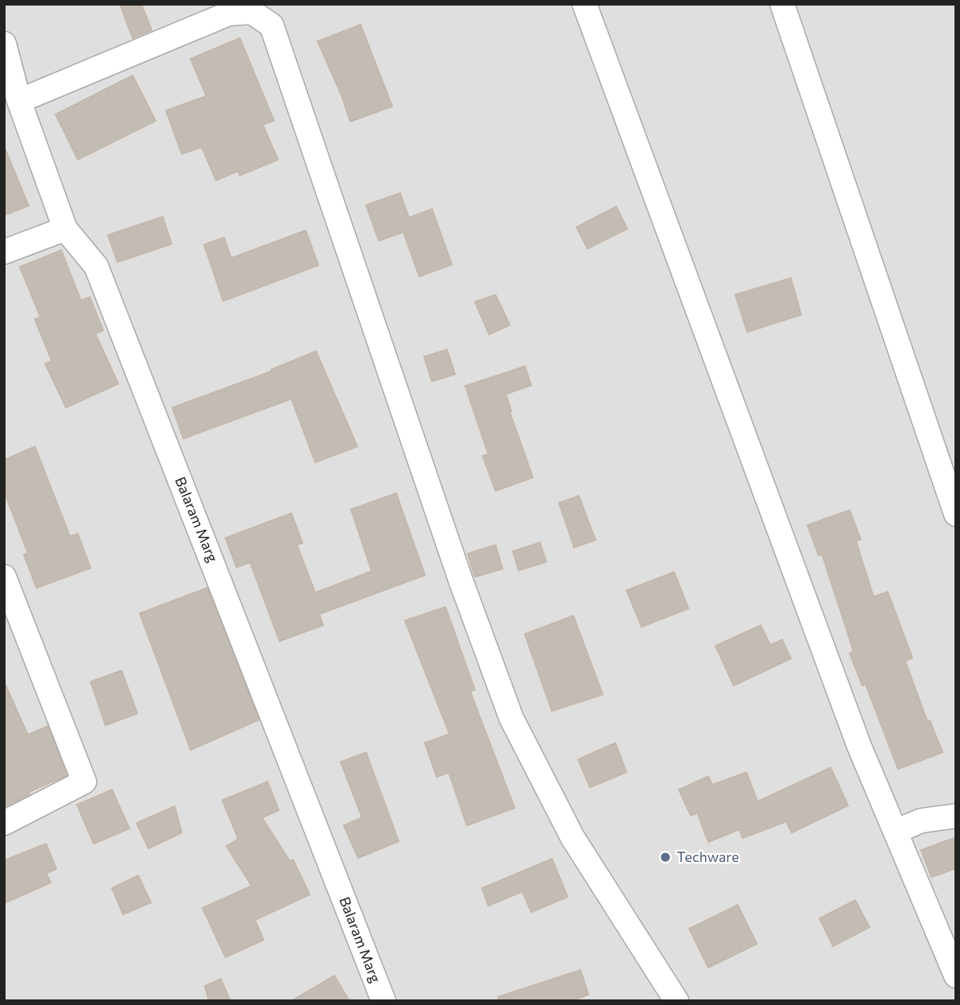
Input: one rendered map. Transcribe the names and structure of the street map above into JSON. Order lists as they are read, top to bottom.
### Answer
{
  "streets": {
    "street": ["Balaram Marg"]
  },
  "places": ["Techware"]
}
